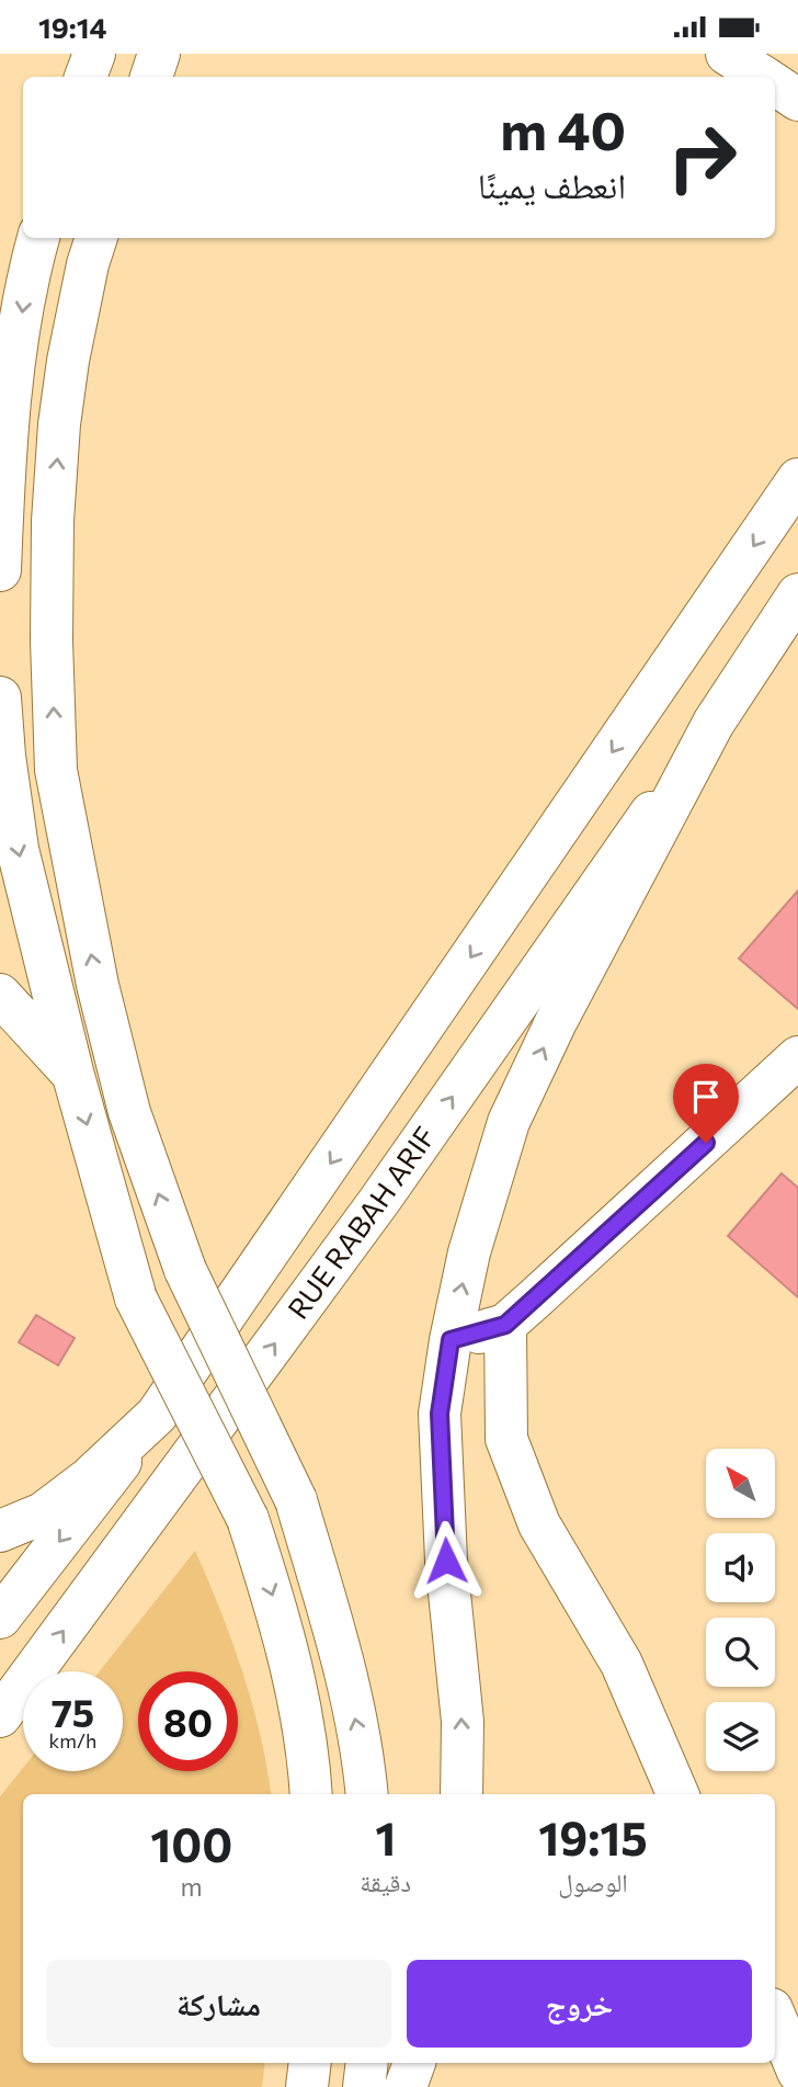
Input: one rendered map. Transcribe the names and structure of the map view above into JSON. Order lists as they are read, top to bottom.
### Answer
{
  "streets": {
    "main road": ["RUE RABAH ARIF"]
  },
  "north": "top left",
  "page": {
    "status": "19:14",
    "turn": ["40 m", "انعطف يمينًا"],
    "speed": "75 km/h",
    "limit": "80",
    "eta": [
      "19:15",
      "الوصول",
      "1",
      "دقيقة",
      "100",
      "m"
    ],
    "buttons": ["خروج", "مشاركة"]
  }
}
